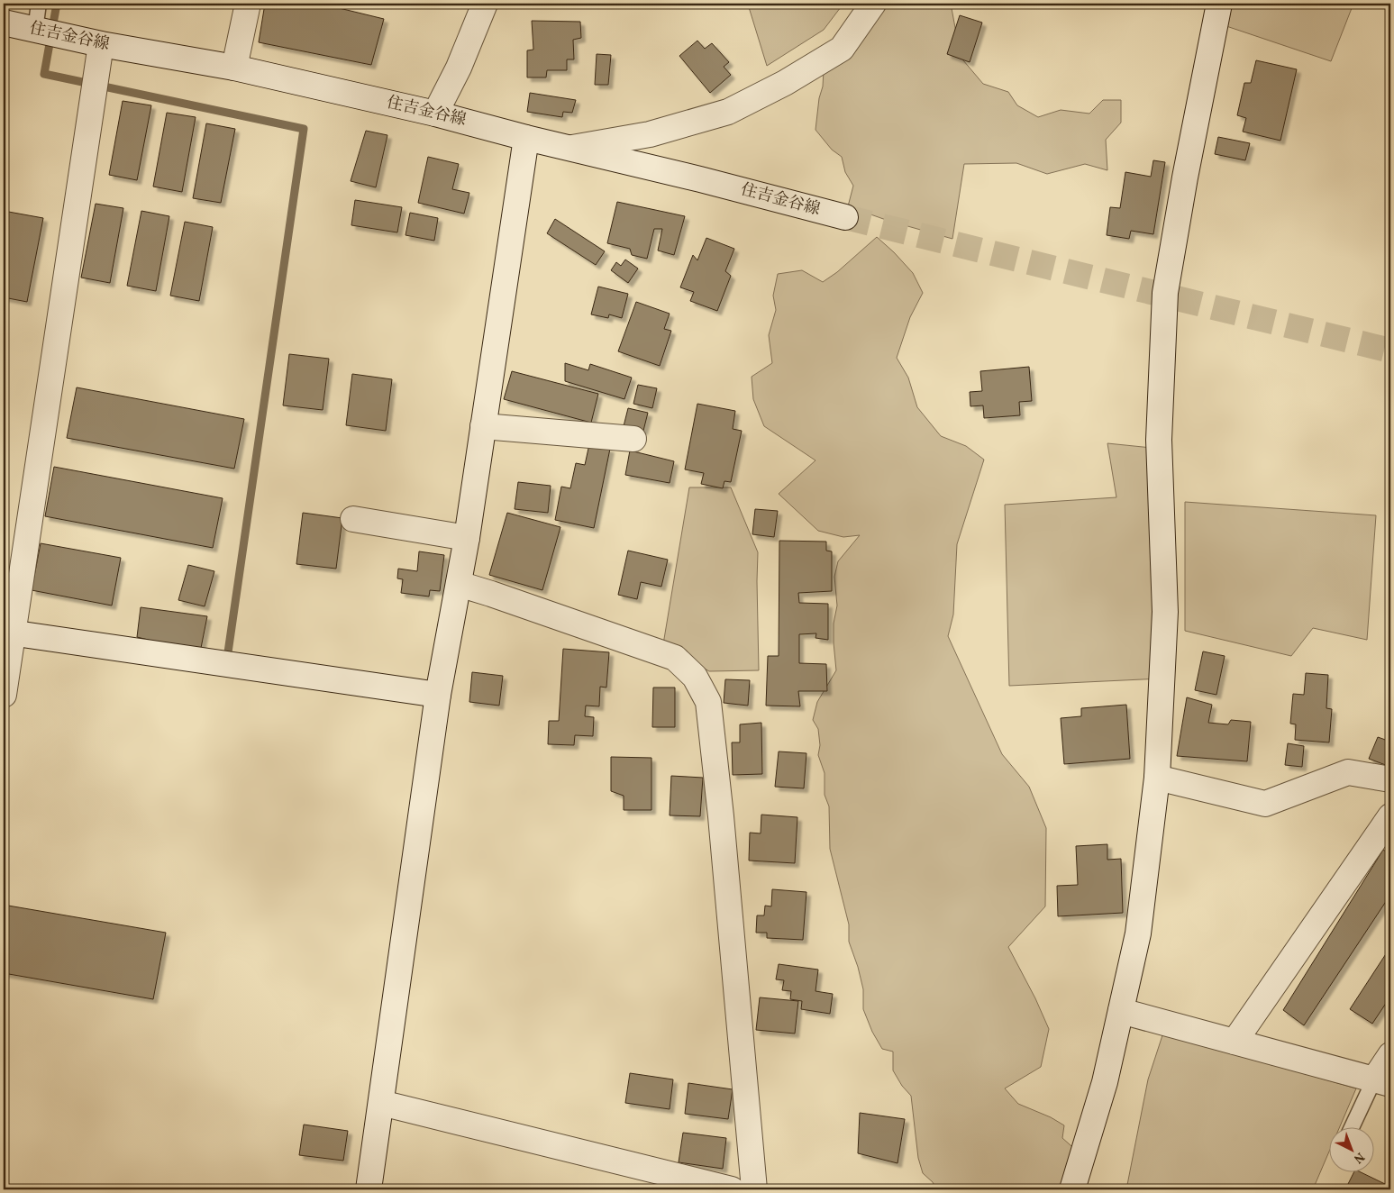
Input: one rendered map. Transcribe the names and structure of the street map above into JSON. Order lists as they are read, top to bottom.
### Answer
{
  "streets": {
    "street": ["住吉金谷線"]
  },
  "north": "bottom right"
}
